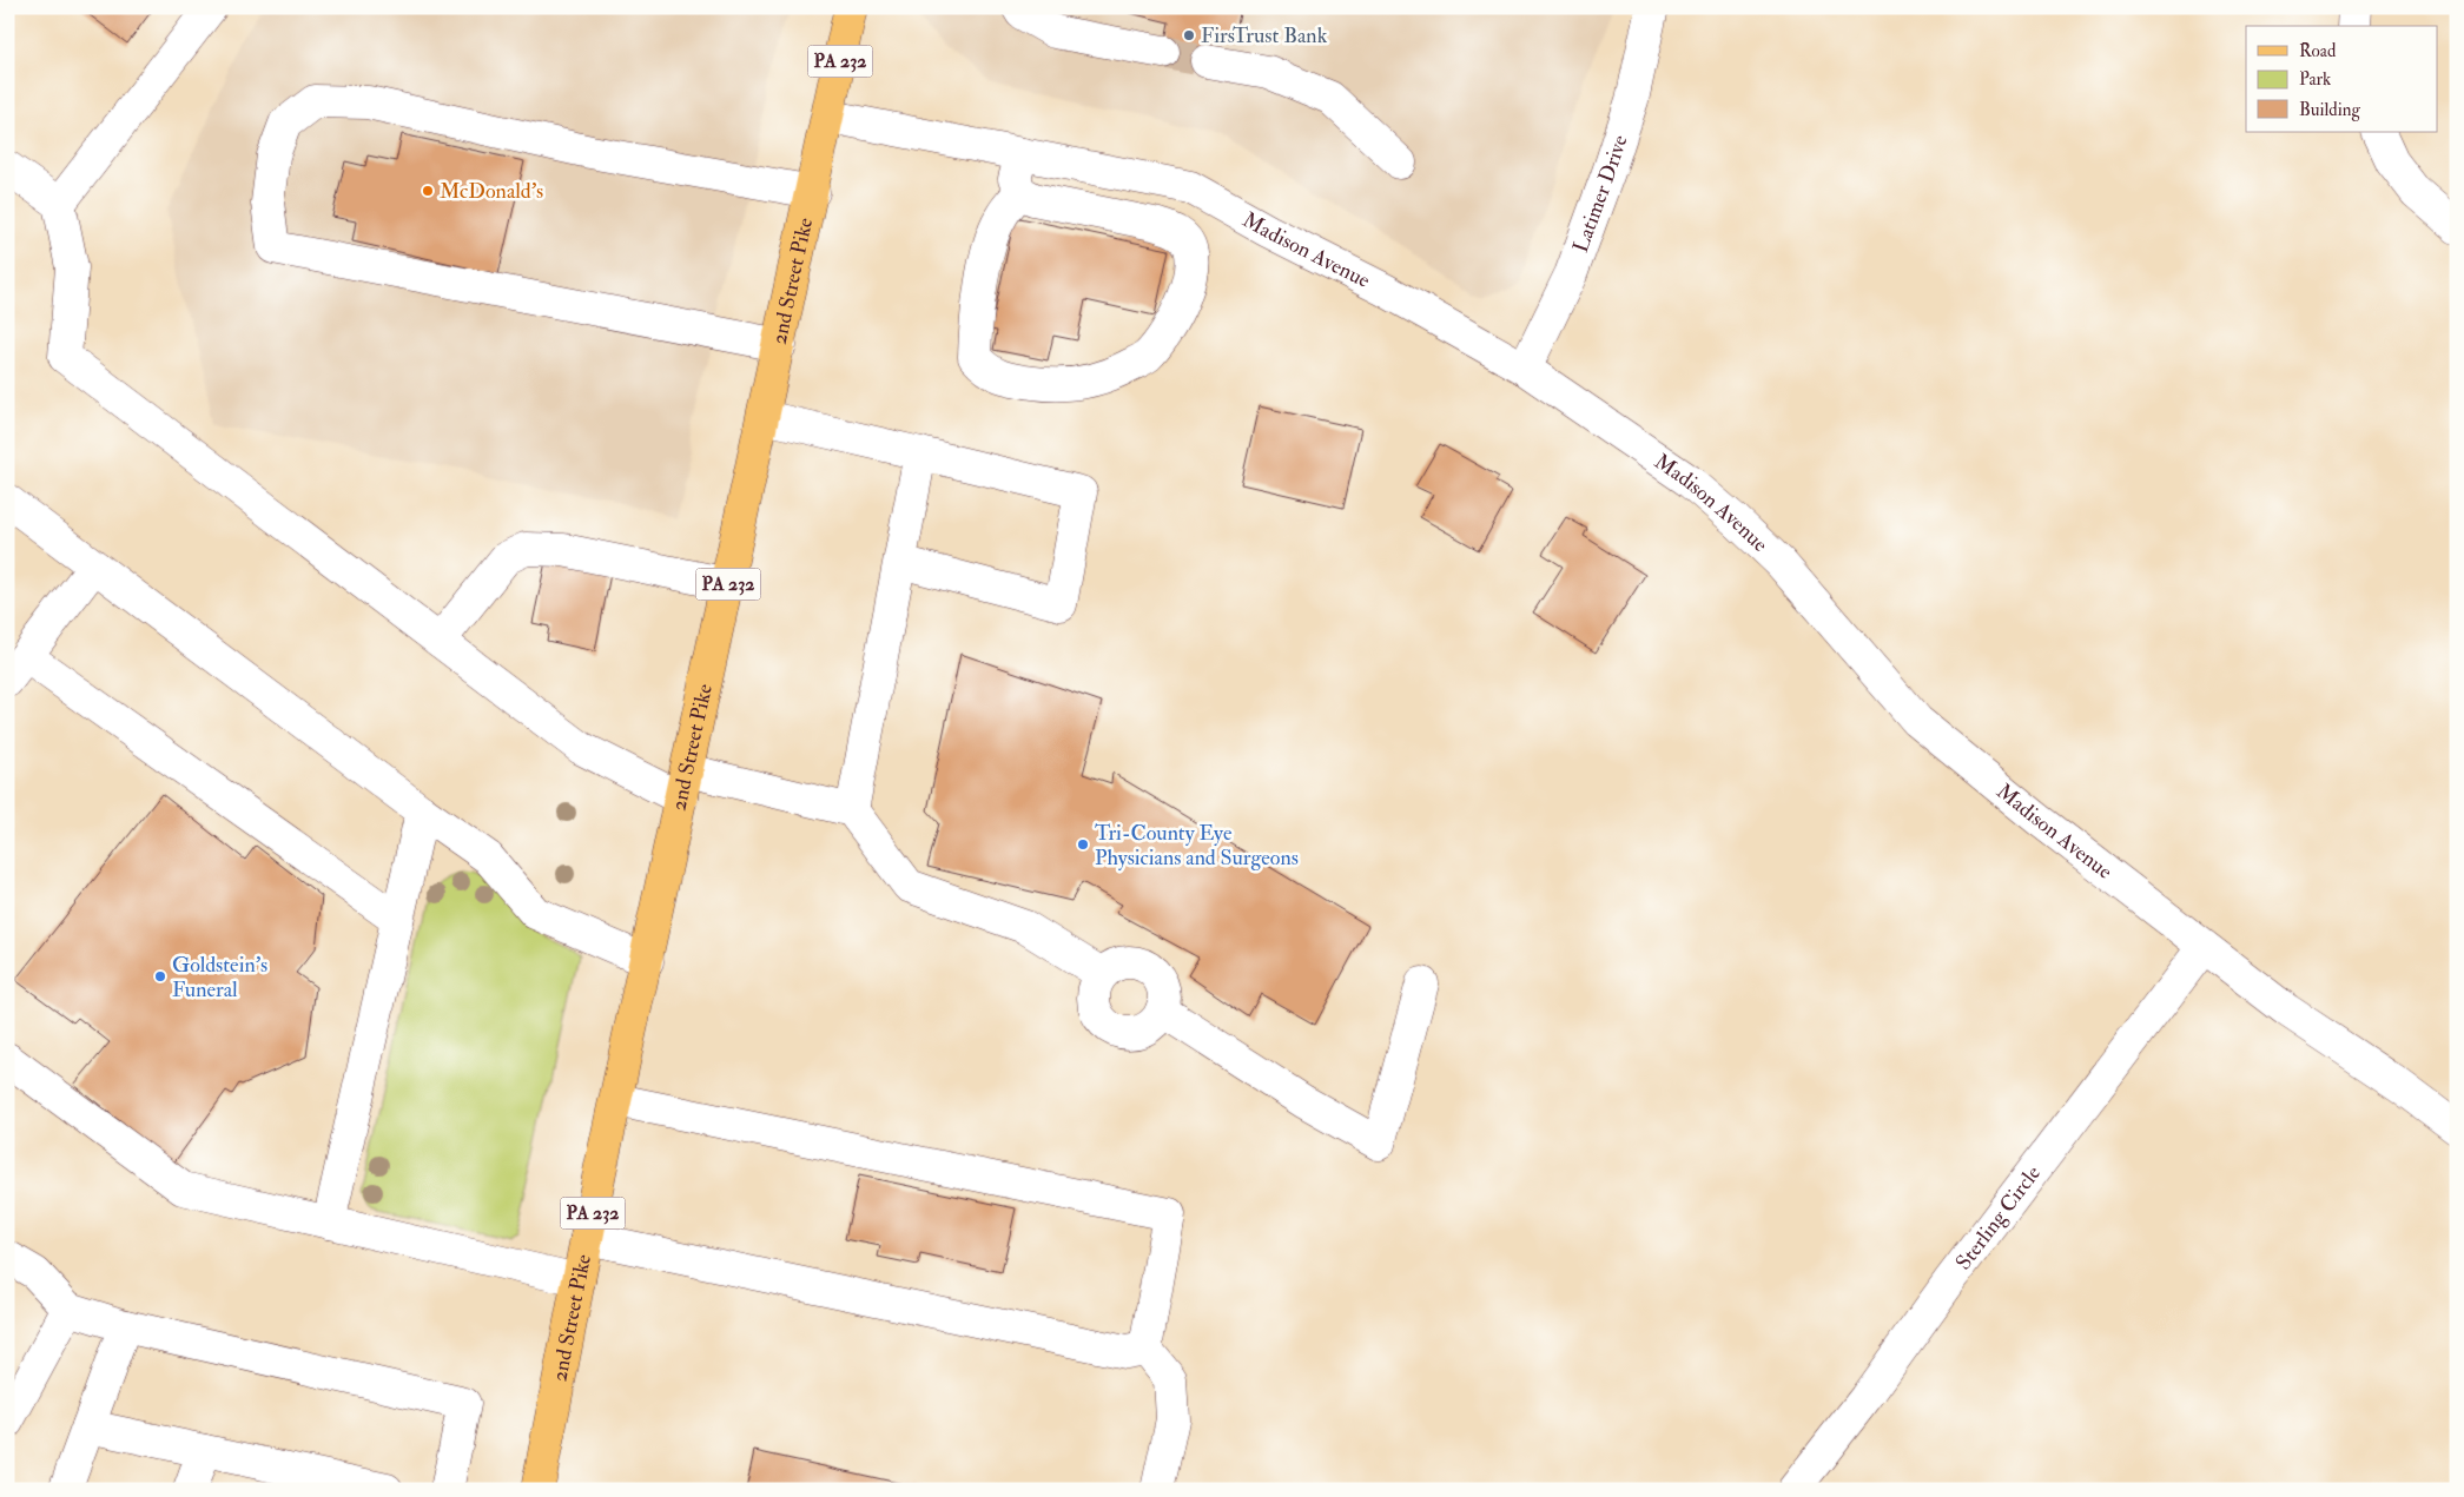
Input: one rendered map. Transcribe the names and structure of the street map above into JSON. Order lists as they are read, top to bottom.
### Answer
{
  "streets": {
    "main road": ["PA 232", "2nd Street Pike"],
    "street": ["Latimer Drive", "Madison Avenue", "Sterling Circle"]
  },
  "crossings": [
    ["Latimer Drive", "Madison Avenue"],
    ["Madison Avenue", "2nd Street Pike"],
    ["Madison Avenue", "Sterling Circle"]
  ],
  "places": [
    "FirsTrust Bank",
    "McDonald's",
    "Tri-County Eye Physicians and Surgeons",
    "Goldstein's Funeral"
  ],
  "legend": ["Road", "Park", "Building"]
}
